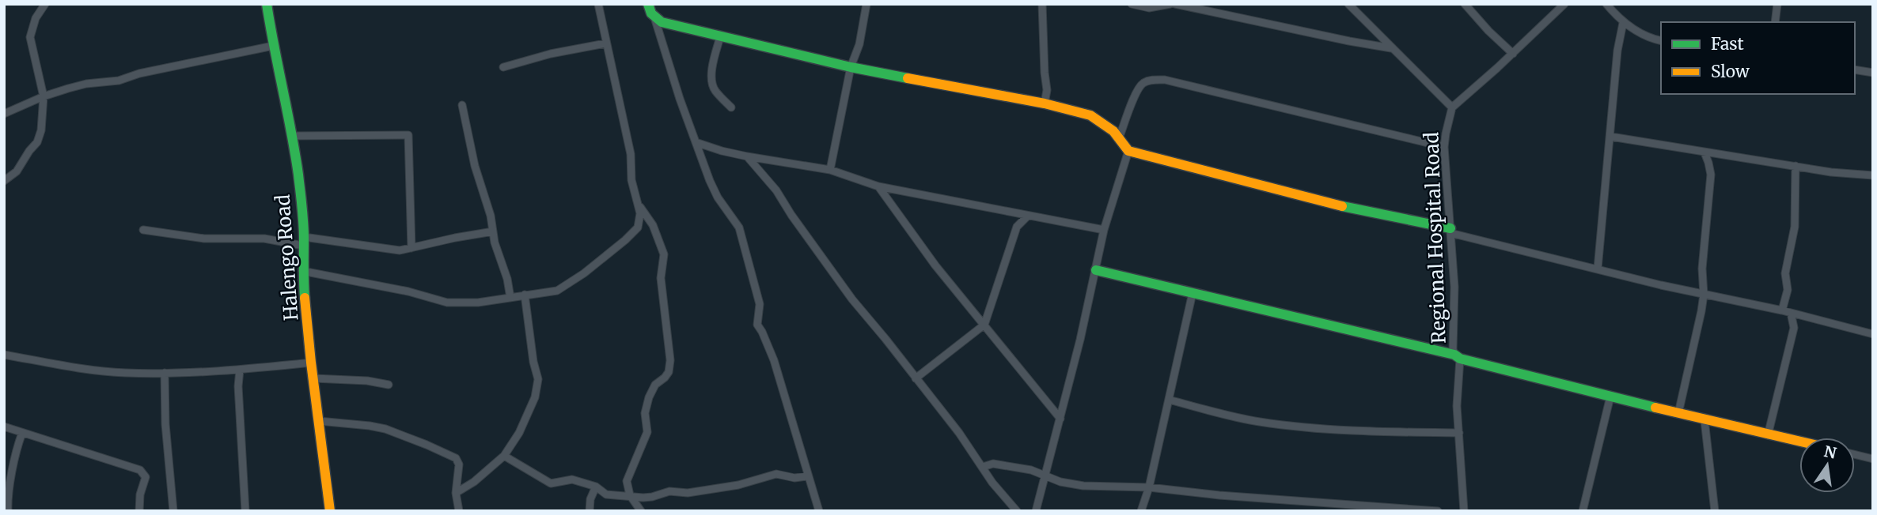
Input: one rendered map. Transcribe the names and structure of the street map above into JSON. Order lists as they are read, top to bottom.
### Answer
{
  "streets": {
    "street": ["Regional Hospital Road", "Halengo Road"]
  },
  "legend": ["Fast", "Slow"],
  "north": "top"
}
